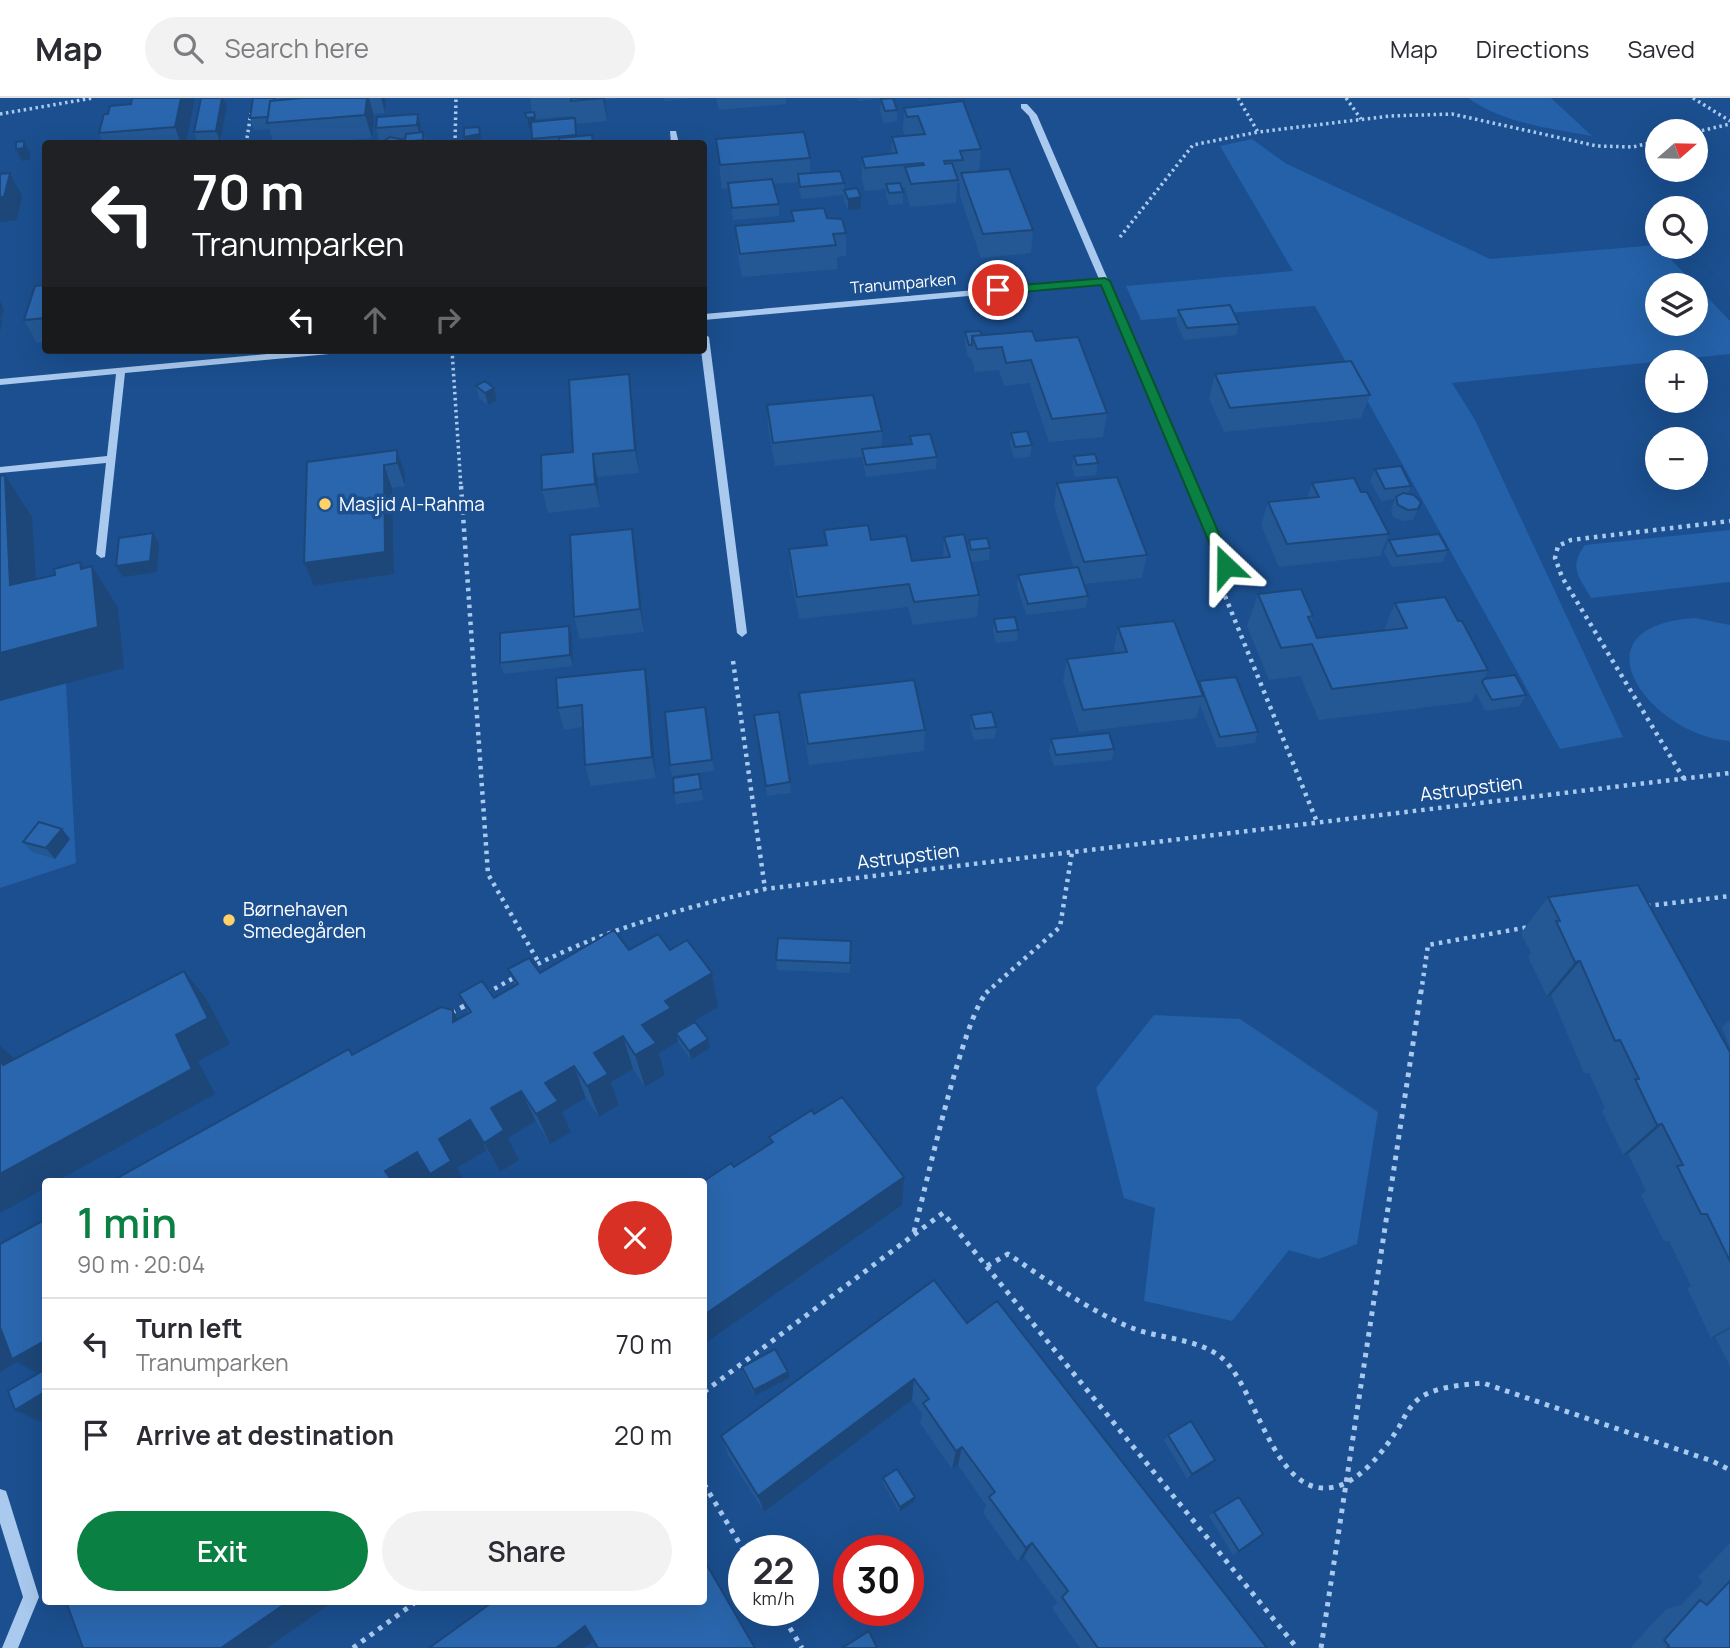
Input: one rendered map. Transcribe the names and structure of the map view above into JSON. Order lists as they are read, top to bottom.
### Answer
{
  "streets": {
    "street": ["Tranumparken"],
    "path": ["Astrupstien"]
  },
  "places": ["Masjid Al-Rahma", "Børnehaven Smedegården"],
  "north": "right",
  "page": {
    "header": "Map",
    "search": "Search here",
    "nav": ["Map", "Directions", "Saved"],
    "map_buttons": ["+", "−"],
    "turn": ["70 m", "Tranumparken"],
    "heading": ["1 min", "90 m · 20:04"],
    "list": [
      {
        "name": "Turn left",
        "note": "Tranumparken",
        "value": "70 m"
      },
      {
        "name": "Arrive at destination",
        "value": "20 m"
      }
    ],
    "buttons": ["Exit", "Share"],
    "speed": "22 km/h",
    "limit": "30"
  }
}
